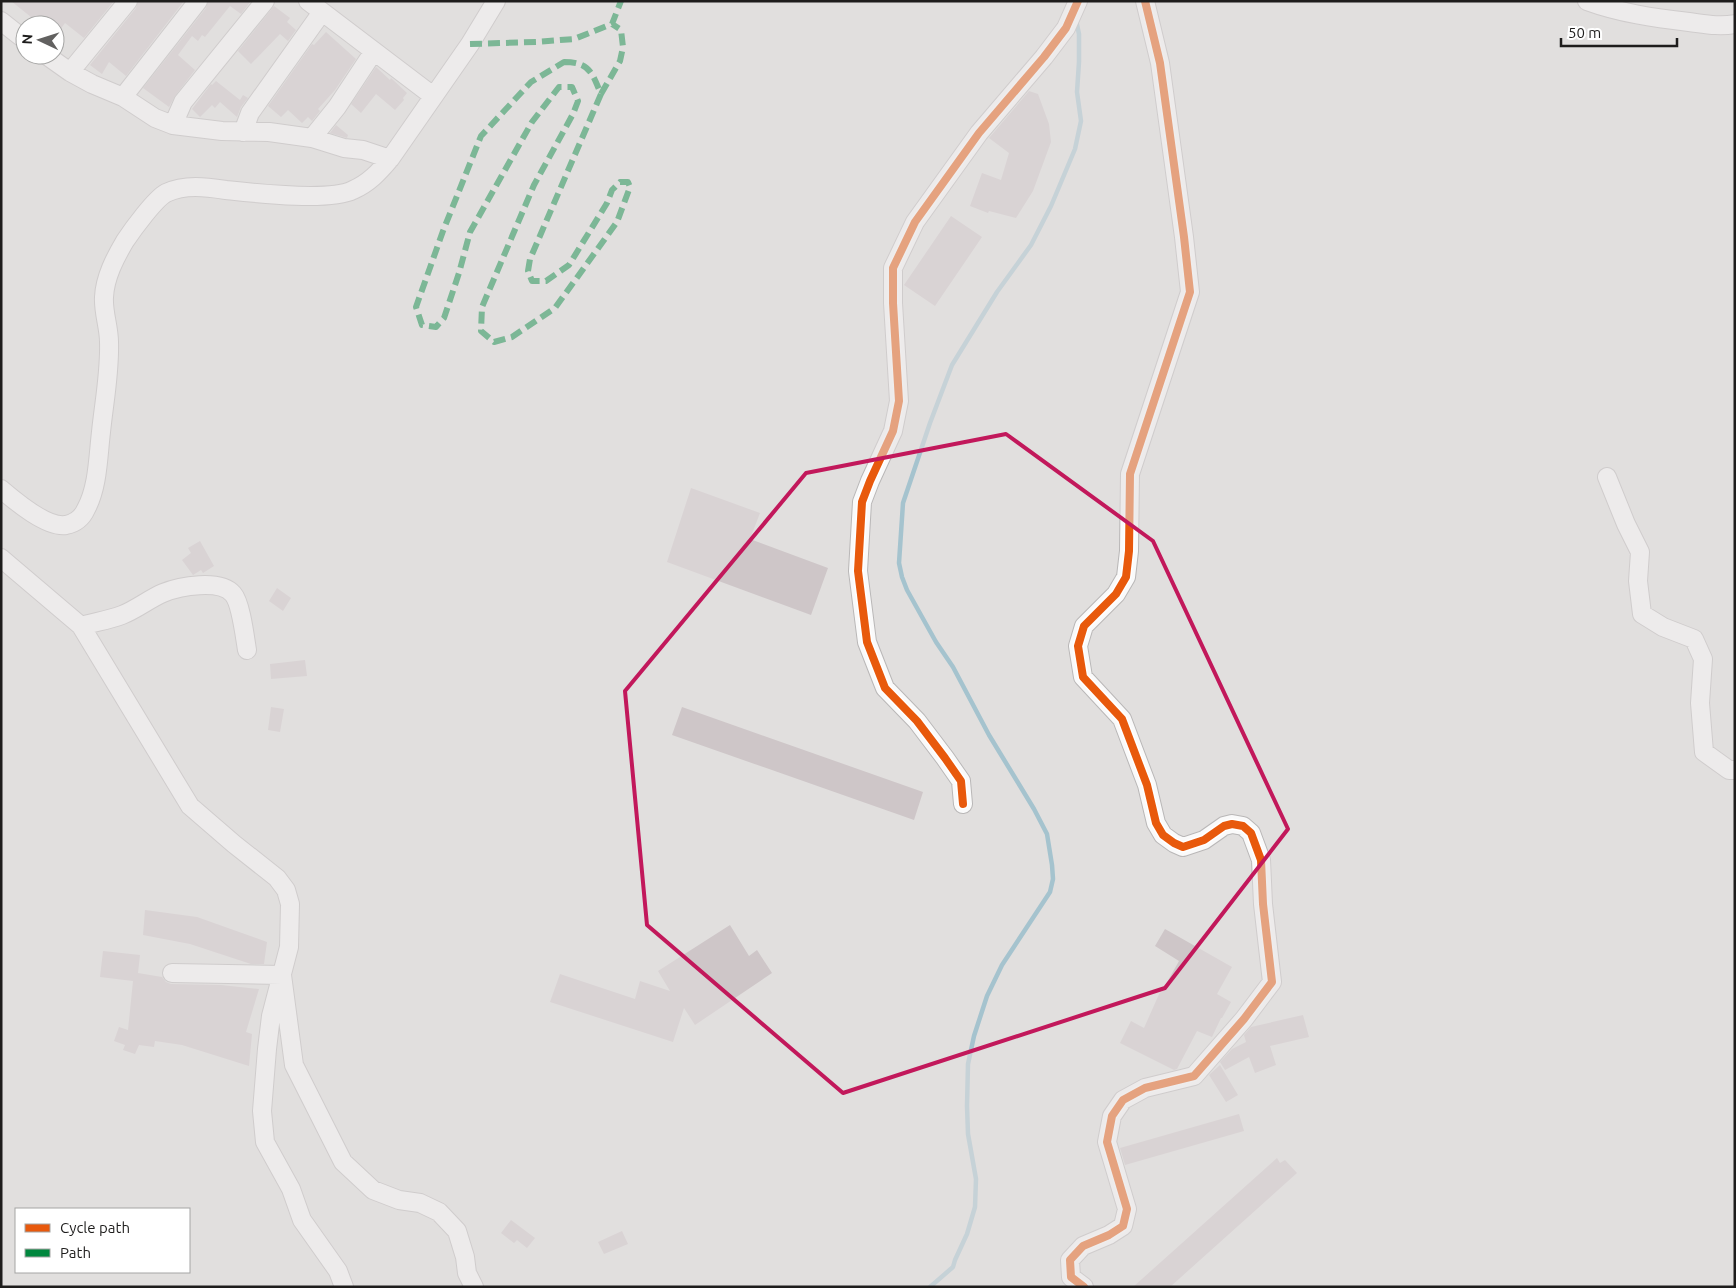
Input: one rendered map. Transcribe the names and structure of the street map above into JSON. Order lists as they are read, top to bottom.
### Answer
{
  "legend": ["Cycle path", "Path"],
  "scale_bar": "50 m",
  "north": "left"
}
